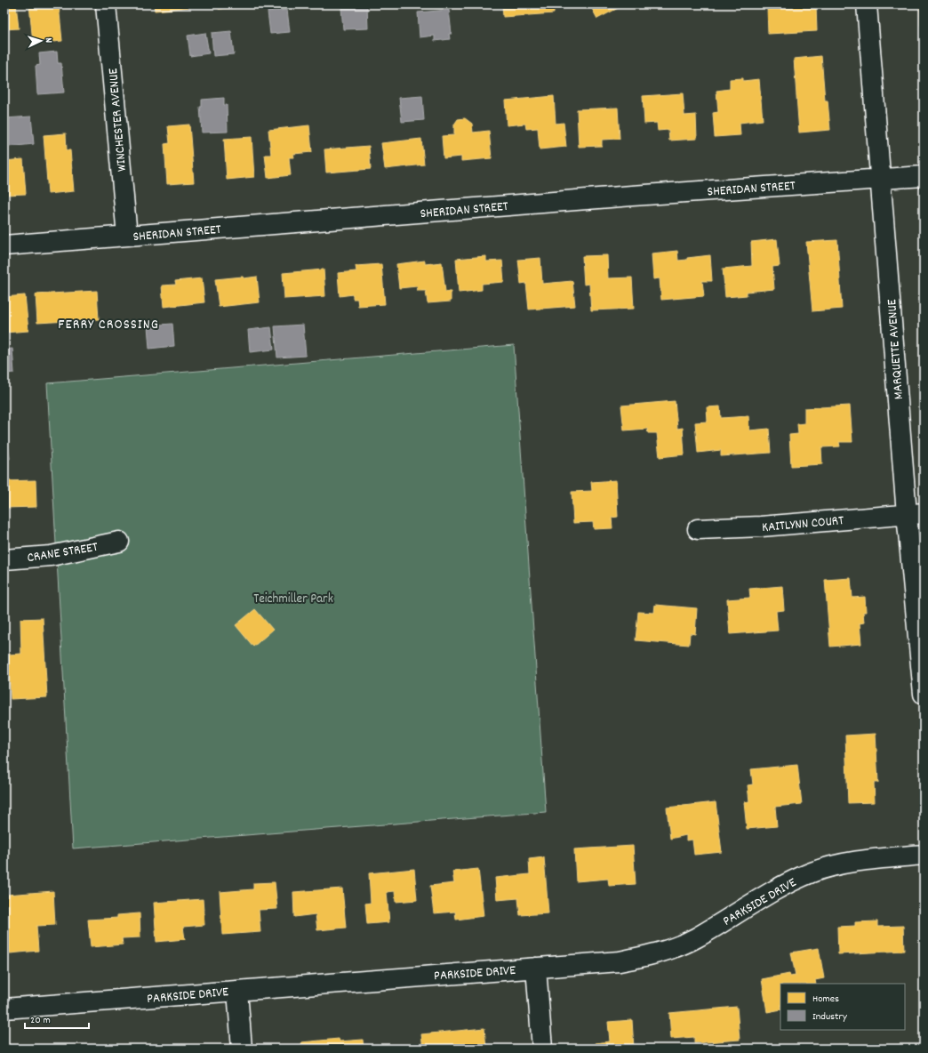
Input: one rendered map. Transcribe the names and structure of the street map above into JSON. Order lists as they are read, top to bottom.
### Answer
{
  "streets": {
    "street": [
      "WINCHESTER AVENUE",
      "SHERIDAN STREET",
      "MARQUETTE AVENUE",
      "KAITLYNN COURT",
      "CRANE STREET",
      "PARKSIDE DRIVE"
    ]
  },
  "crossings": [
    ["WINCHESTER AVENUE", "SHERIDAN STREET"],
    ["SHERIDAN STREET", "MARQUETTE AVENUE"],
    ["MARQUETTE AVENUE", "KAITLYNN COURT"]
  ],
  "districts": ["FERRY CROSSING"],
  "parks": ["Teichmiller Park"],
  "legend": ["Homes", "Industry"],
  "scale_bar": "20 m",
  "north": "right"
}
